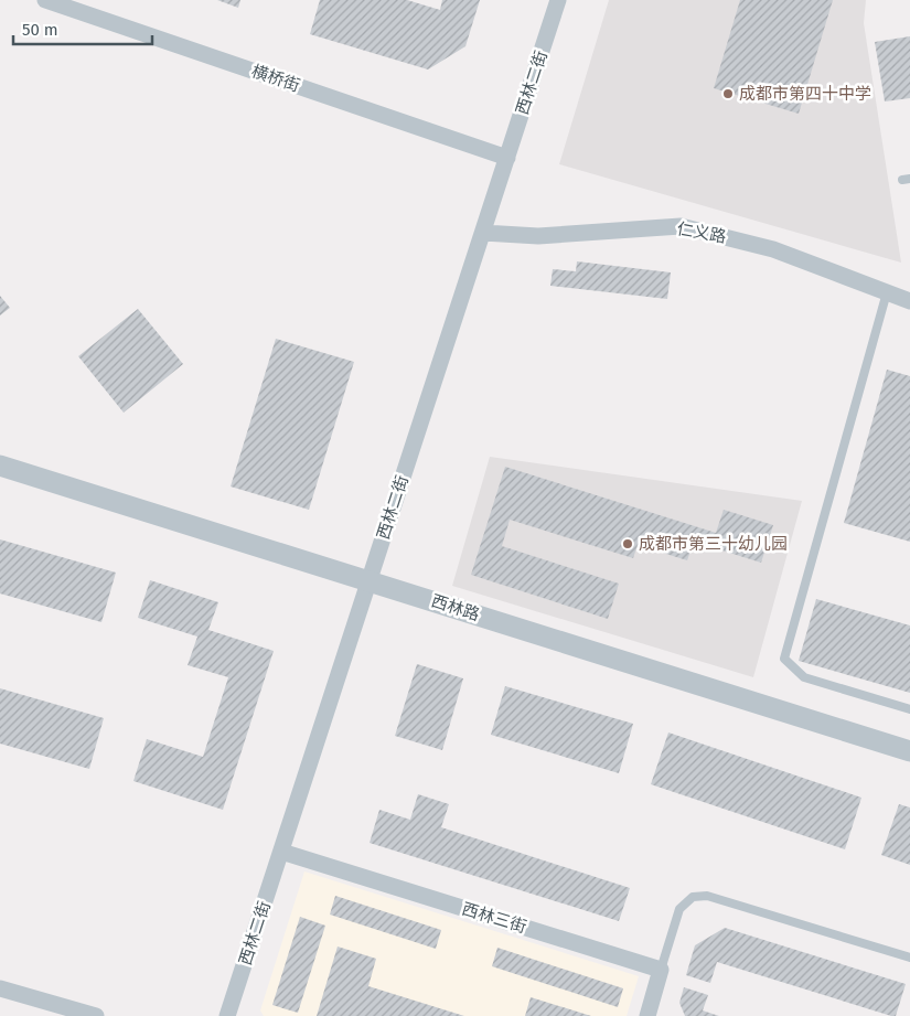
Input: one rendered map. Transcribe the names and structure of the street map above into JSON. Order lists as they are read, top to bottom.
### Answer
{
  "streets": {
    "street": [
      "横桥街",
      "西林二街",
      "仁义路",
      "西林路",
      "西林三街"
    ]
  },
  "crossings": [
    ["横桥街", "西林二街"],
    ["西林二街", "仁义路"],
    ["西林二街", "西林路"],
    ["西林二街", "西林三街"]
  ],
  "places": ["成都市第四十中学", "成都市第三十幼儿园"],
  "scale_bar": "50 m"
}
